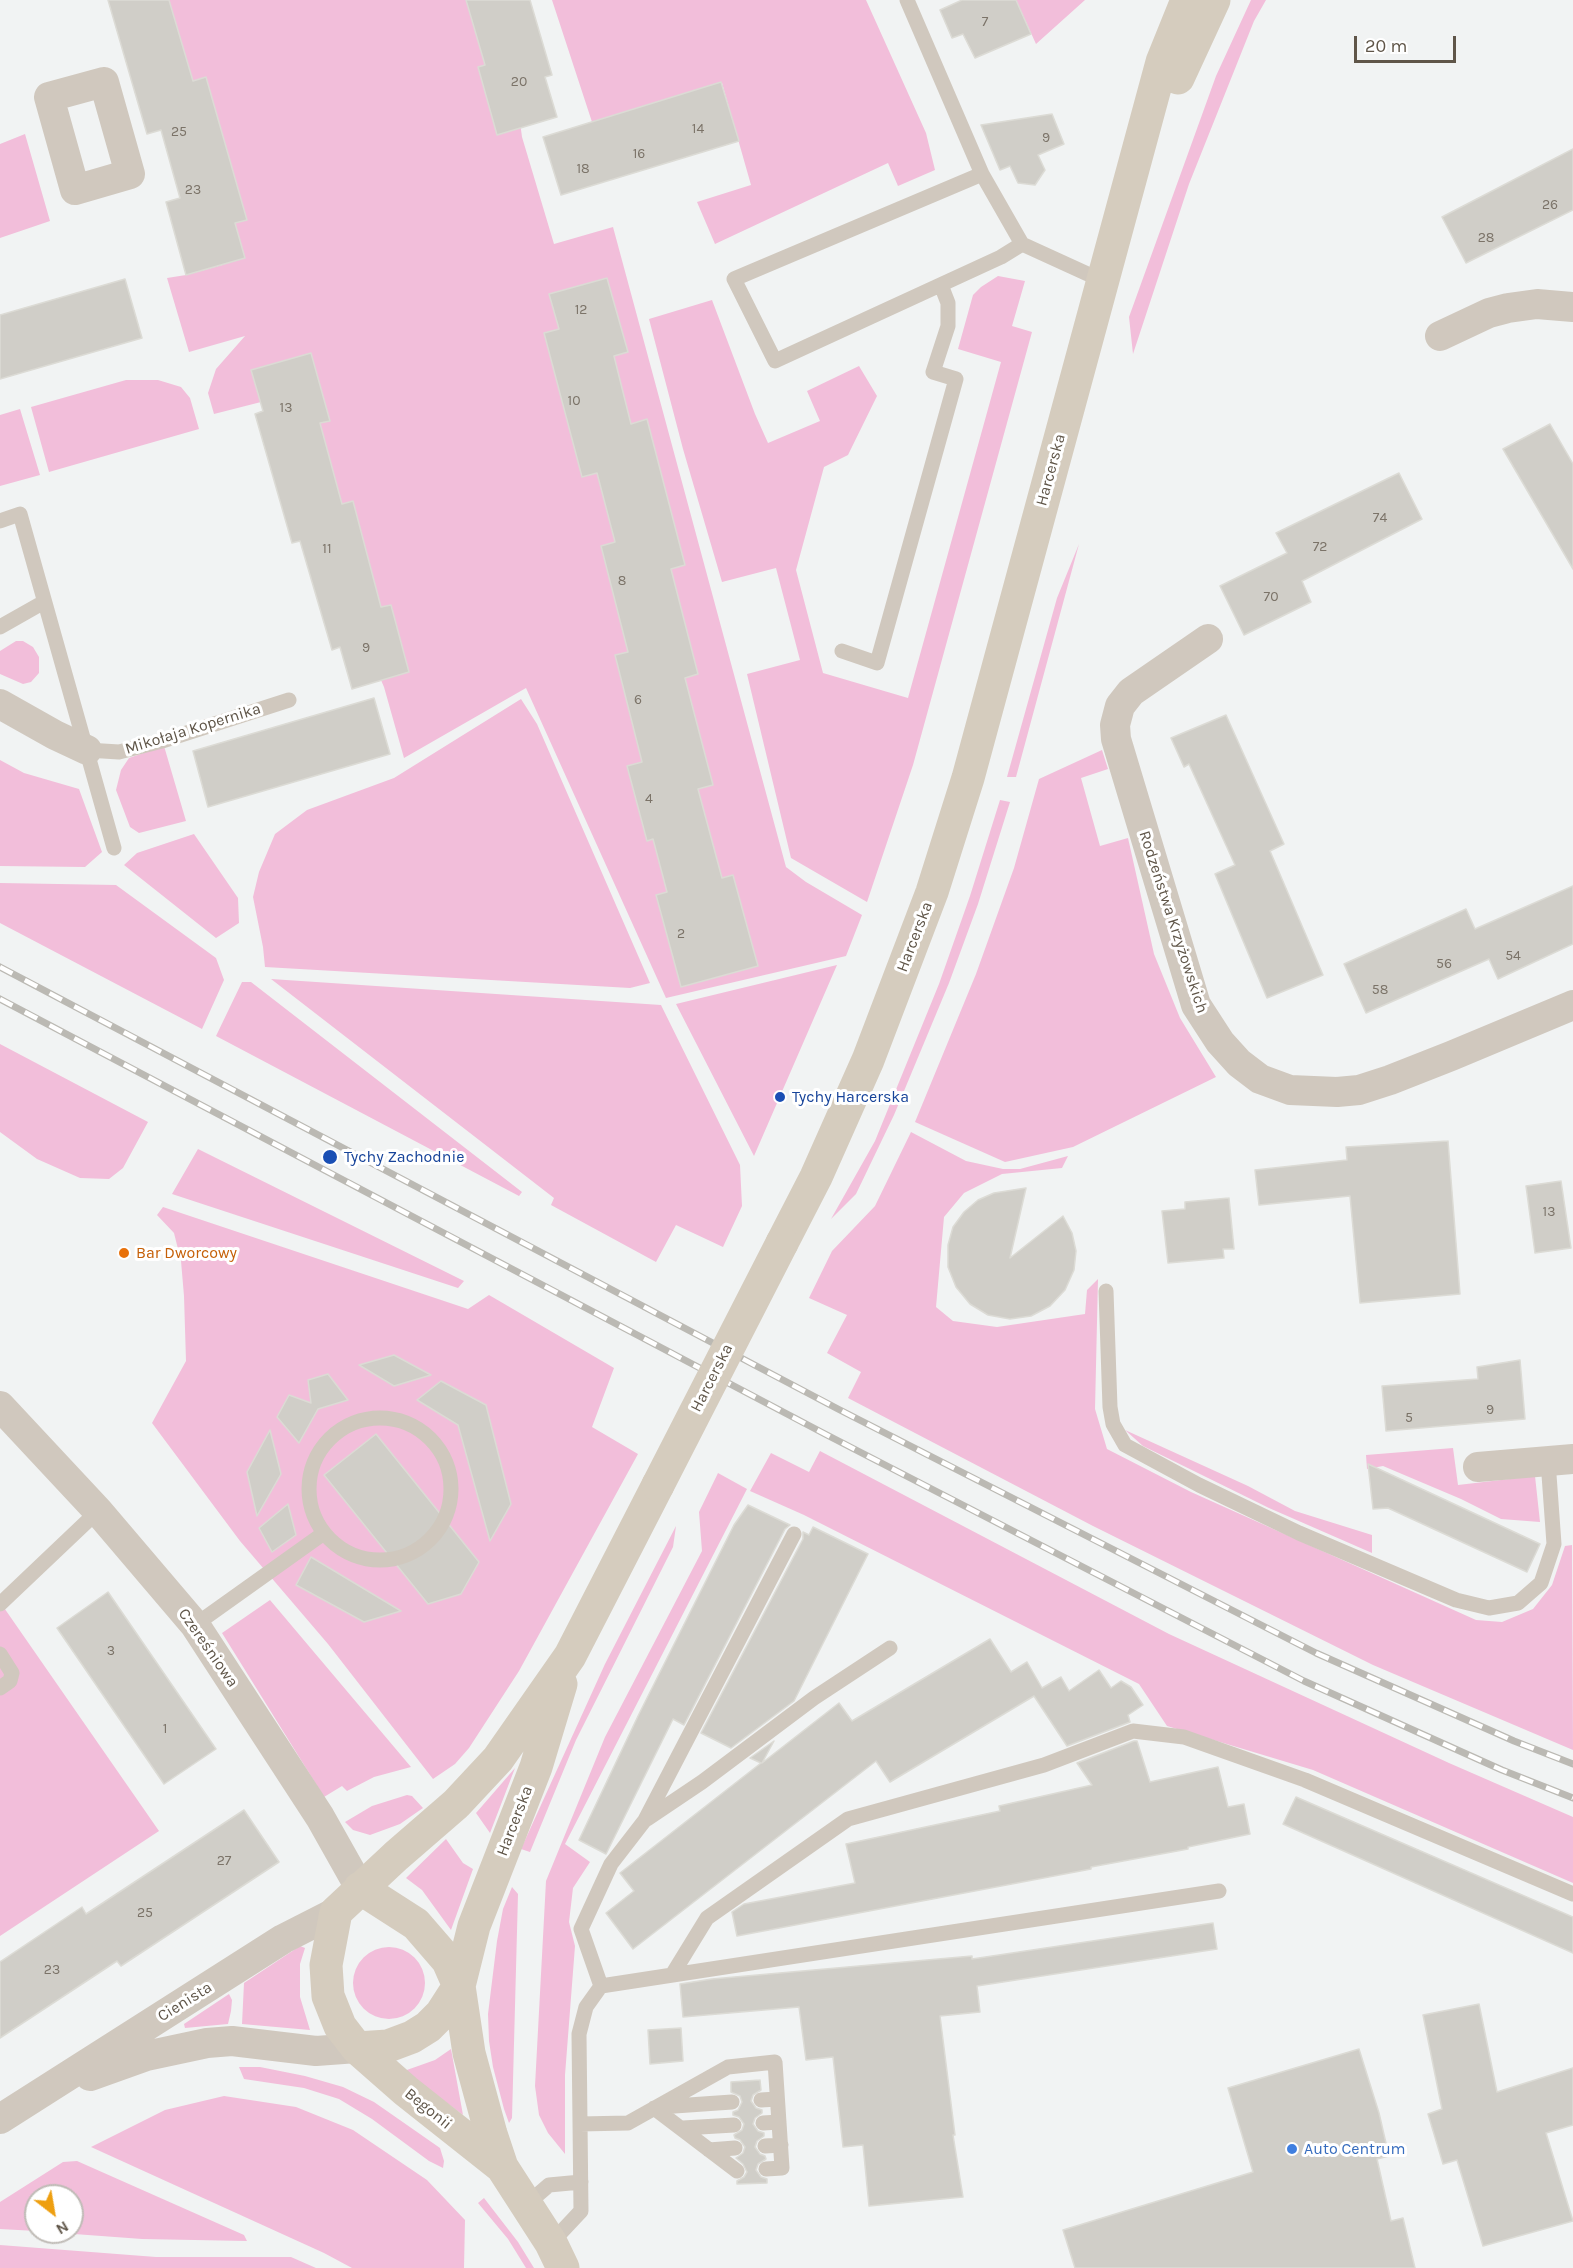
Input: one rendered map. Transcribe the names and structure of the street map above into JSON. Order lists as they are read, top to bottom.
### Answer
{
  "streets": {
    "street": [
      "Harcerska",
      "Mikołaja Kopernika",
      "Rodzeństwa Krzyżowskich",
      "Czereśniowa",
      "Cienista",
      "Begonii"
    ]
  },
  "crossings": [
    ["Harcerska", "Czereśniowa"],
    ["Harcerska", "Cienista"],
    ["Harcerska", "Begonii"],
    ["Czereśniowa", "Cienista"],
    ["Czereśniowa", "Begonii"],
    ["Cienista", "Begonii"]
  ],
  "places": [
    "Tychy Harcerska",
    "Tychy Zachodnie",
    "Bar Dworcowy",
    "Auto Centrum"
  ],
  "house_numbers": [
    "7",
    "20",
    "14",
    "25",
    "9",
    "16",
    "18",
    "23",
    "26",
    "28",
    "12",
    "10",
    "13",
    "74",
    "72",
    "11",
    "8",
    "70",
    "9",
    "6",
    "4",
    "2",
    "54",
    "56",
    "58",
    "13",
    "9",
    "5",
    "3",
    "1",
    "27",
    "25",
    "23"
  ],
  "scale_bar": "20 m",
  "north": "bottom right"
}
